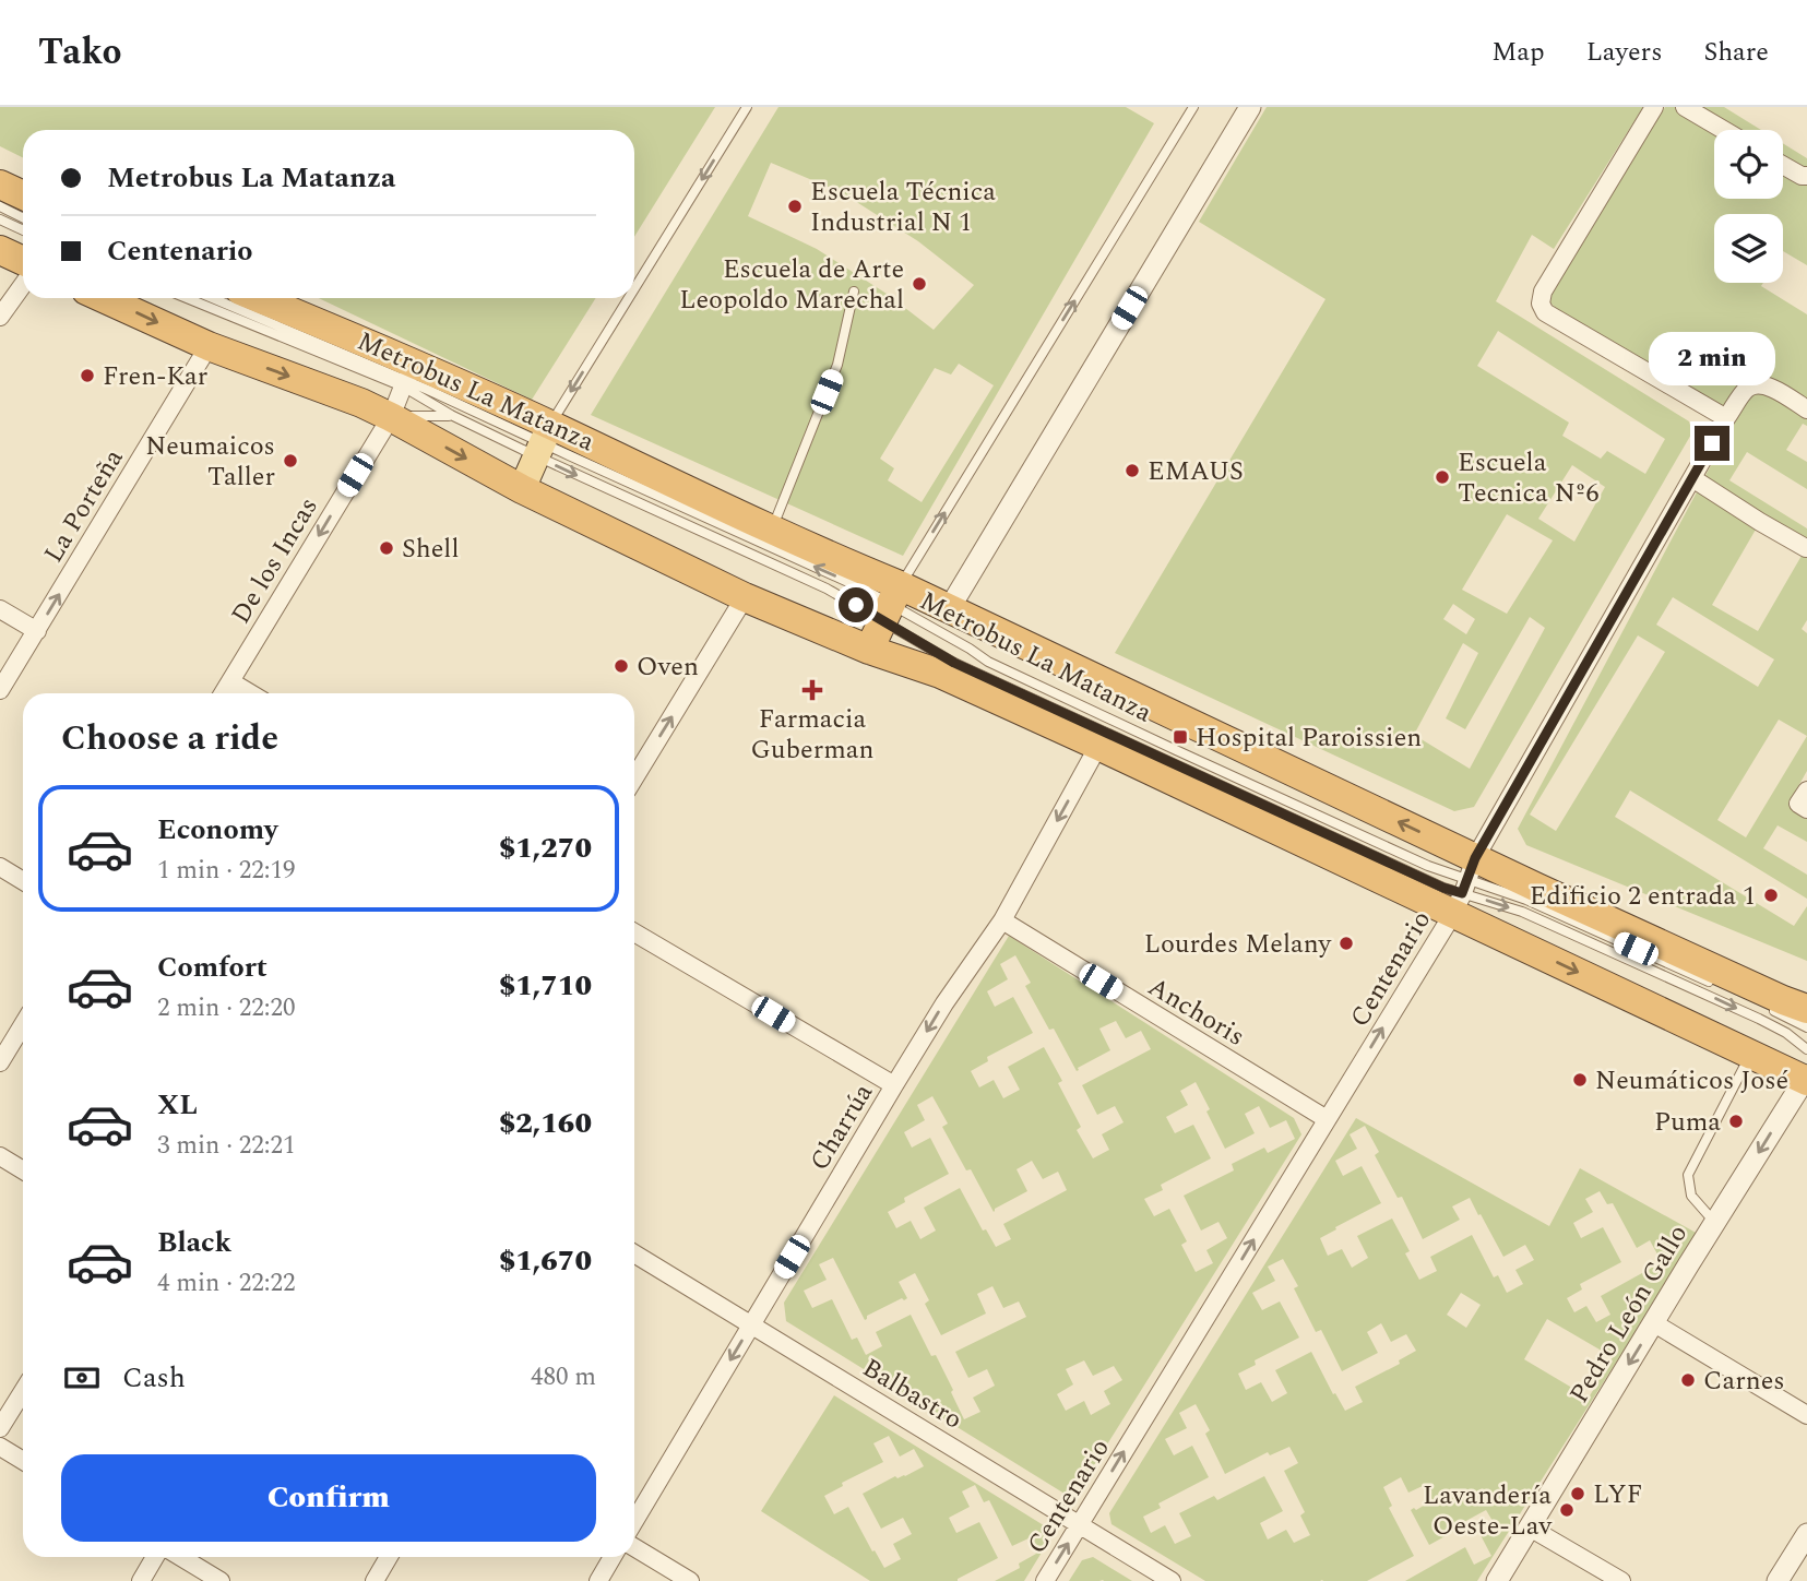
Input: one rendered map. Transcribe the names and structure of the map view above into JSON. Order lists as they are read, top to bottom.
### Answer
{
  "streets": {
    "street": [
      "La Porteña",
      "De los Incas",
      "Centenario",
      "Anchoris",
      "Charrúa",
      "Pedro León Gallo",
      "Balbastro"
    ],
    "lane": ["Metrobus La Matanza"]
  },
  "crossings": [
    ["Metrobus La Matanza", "De los Incas"],
    ["Metrobus La Matanza", "Centenario"],
    ["Centenario", "Anchoris"],
    ["Centenario", "Balbastro"],
    ["Anchoris", "Charrúa"],
    ["Charrúa", "Balbastro"]
  ],
  "one_way": [
    "La Porteña",
    "De los Incas",
    "Centenario",
    "Charrúa",
    "Pedro León Gallo"
  ],
  "places": {
    "other": [
      "Escuela Técnica Industrial N 1",
      "Escuela de Arte Leopoldo Marechal",
      "Fren-Kar",
      "Neumaicos Taller",
      "EMAUS",
      "Escuela Tecnica Nº6",
      "Shell",
      "Oven",
      "Edificio 2 entrada 1",
      "Lourdes Melany",
      "Neumáticos José",
      "Puma",
      "Carnes",
      "LYF",
      "Lavandería Oeste-Lav"
    ],
    "health": ["Farmacia Guberman"],
    "transit": ["Hospital Paroissien"]
  },
  "page": {
    "header": "Tako",
    "nav": ["Map", "Layers", "Share"],
    "banner": ["Metrobus La Matanza", "Centenario"],
    "bubble": "2 min",
    "heading": "Choose a ride",
    "list": [
      {
        "name": "Economy",
        "note": "1 min · 22:19",
        "value": "$1,270"
      },
      {
        "name": "Comfort",
        "note": "2 min · 22:20",
        "value": "$1,710"
      },
      {
        "name": "XL",
        "note": "3 min · 22:21",
        "value": "$2,160"
      },
      {
        "name": "Black",
        "note": "4 min · 22:22",
        "value": "$1,670"
      }
    ],
    "pay": ["Cash", "480 m"],
    "buttons": "Confirm"
  }
}
